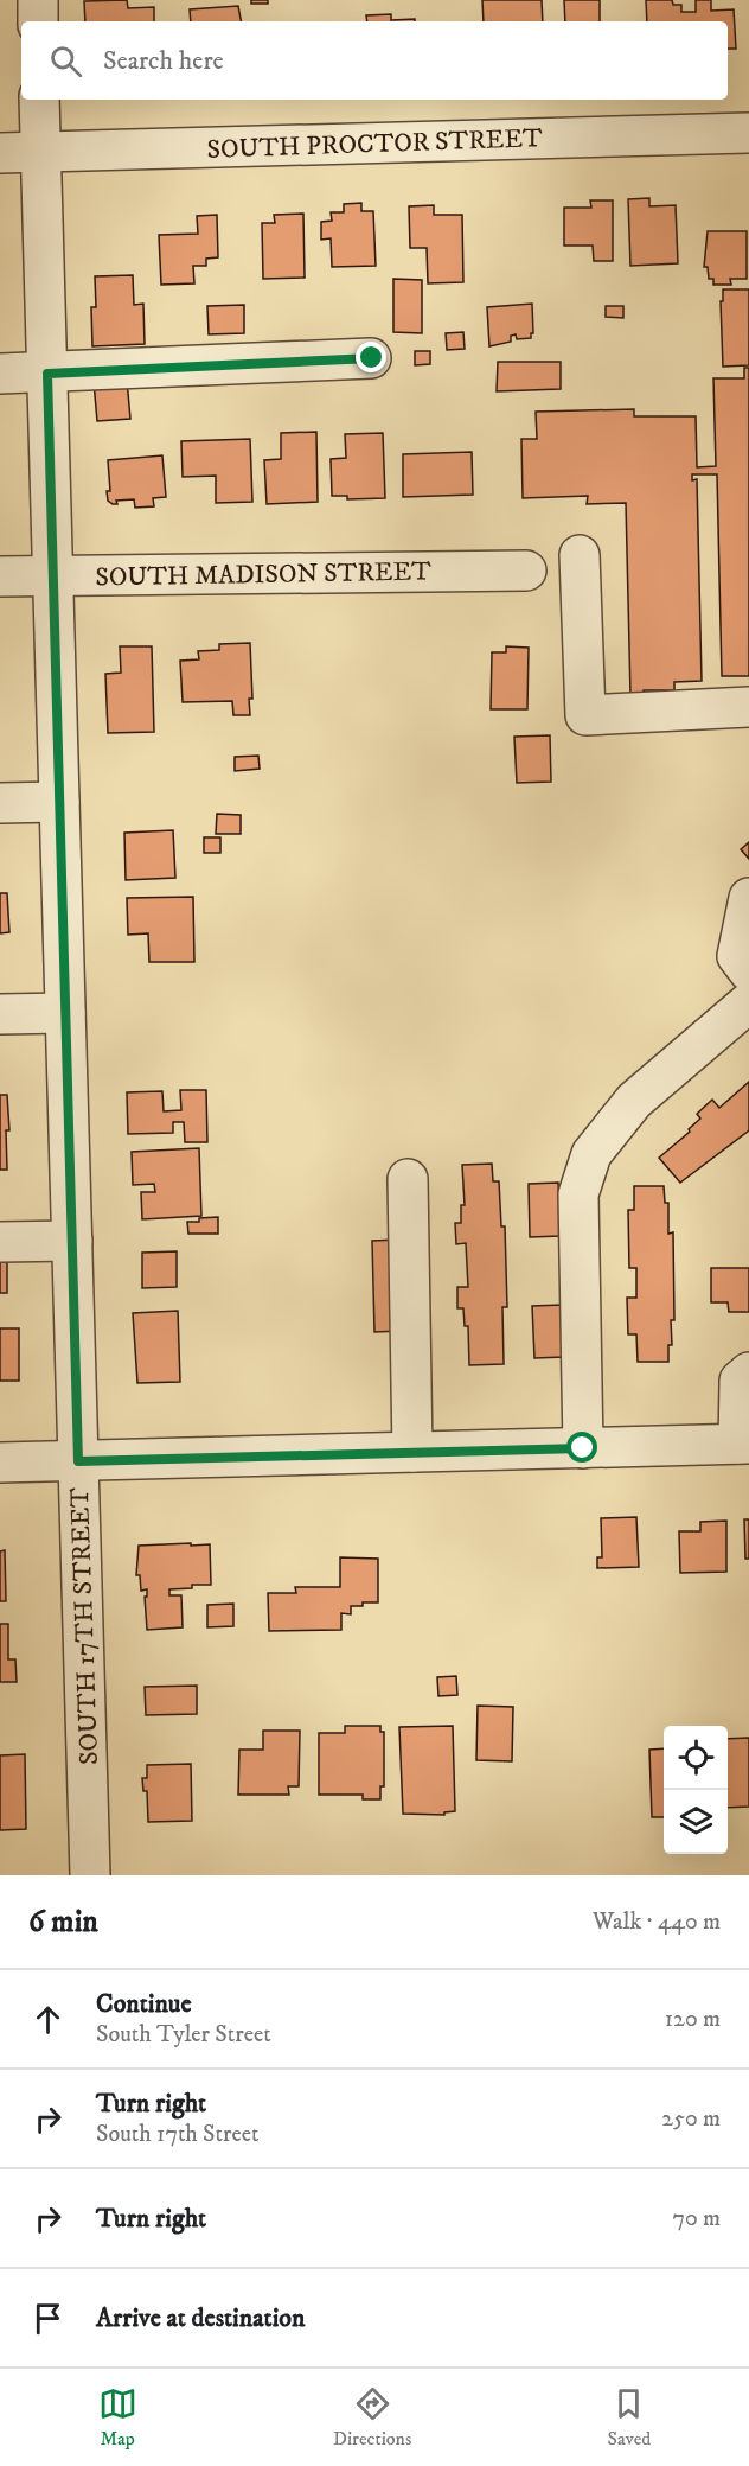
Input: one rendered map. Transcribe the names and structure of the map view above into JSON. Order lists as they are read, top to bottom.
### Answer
{
  "streets": {
    "street": ["SOUTH PROCTOR STREET", "SOUTH MADISON STREET", "SOUTH 17TH STREET"]
  },
  "crossings": [
    ["SOUTH PROCTOR STREET", "SOUTH 17TH STREET"],
    ["SOUTH MADISON STREET", "SOUTH 17TH STREET"]
  ],
  "page": {
    "search": "Search here",
    "heading": ["6 min", "Walk · 440 m"],
    "list": [
      ["Continue", "South Tyler Street", "120 m"],
      ["Turn right", "South 17th Street", "250 m"],
      ["Turn right", "70 m"],
      "Arrive at destination"
    ],
    "nav": ["Map", "Directions", "Saved"]
  }
}
